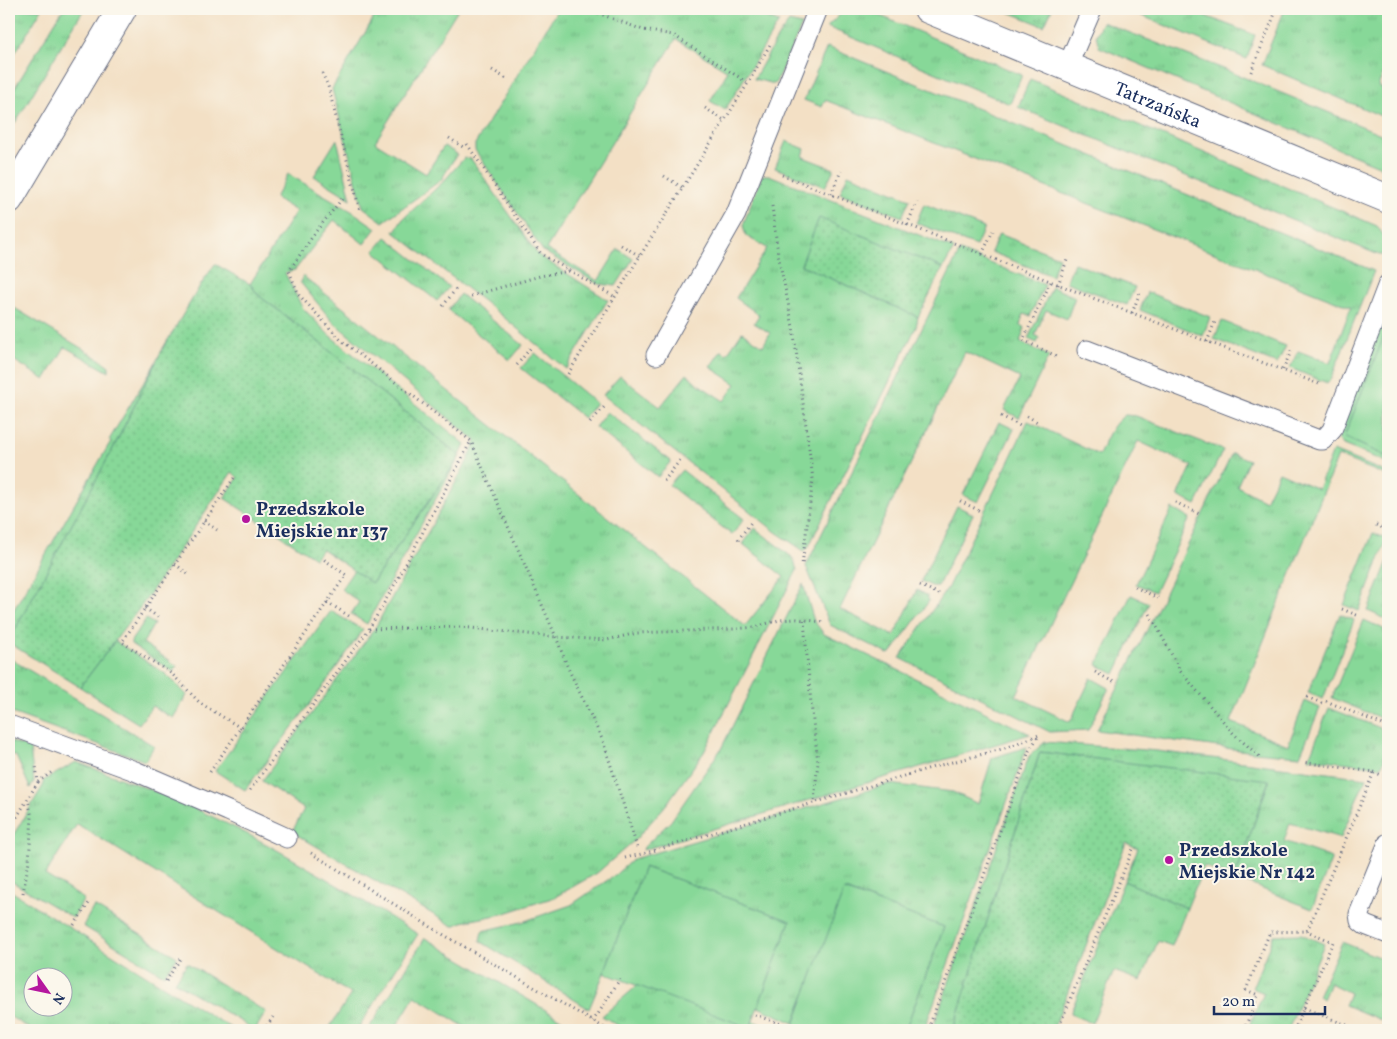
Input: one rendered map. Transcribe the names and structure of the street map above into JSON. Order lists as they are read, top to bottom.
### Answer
{
  "streets": {
    "street": ["Tatrzańska"]
  },
  "places": ["Przedszkole Miejskie nr 137", "Przedszkole Miejskie Nr 142"],
  "scale_bar": "20 m",
  "north": "bottom right"
}
